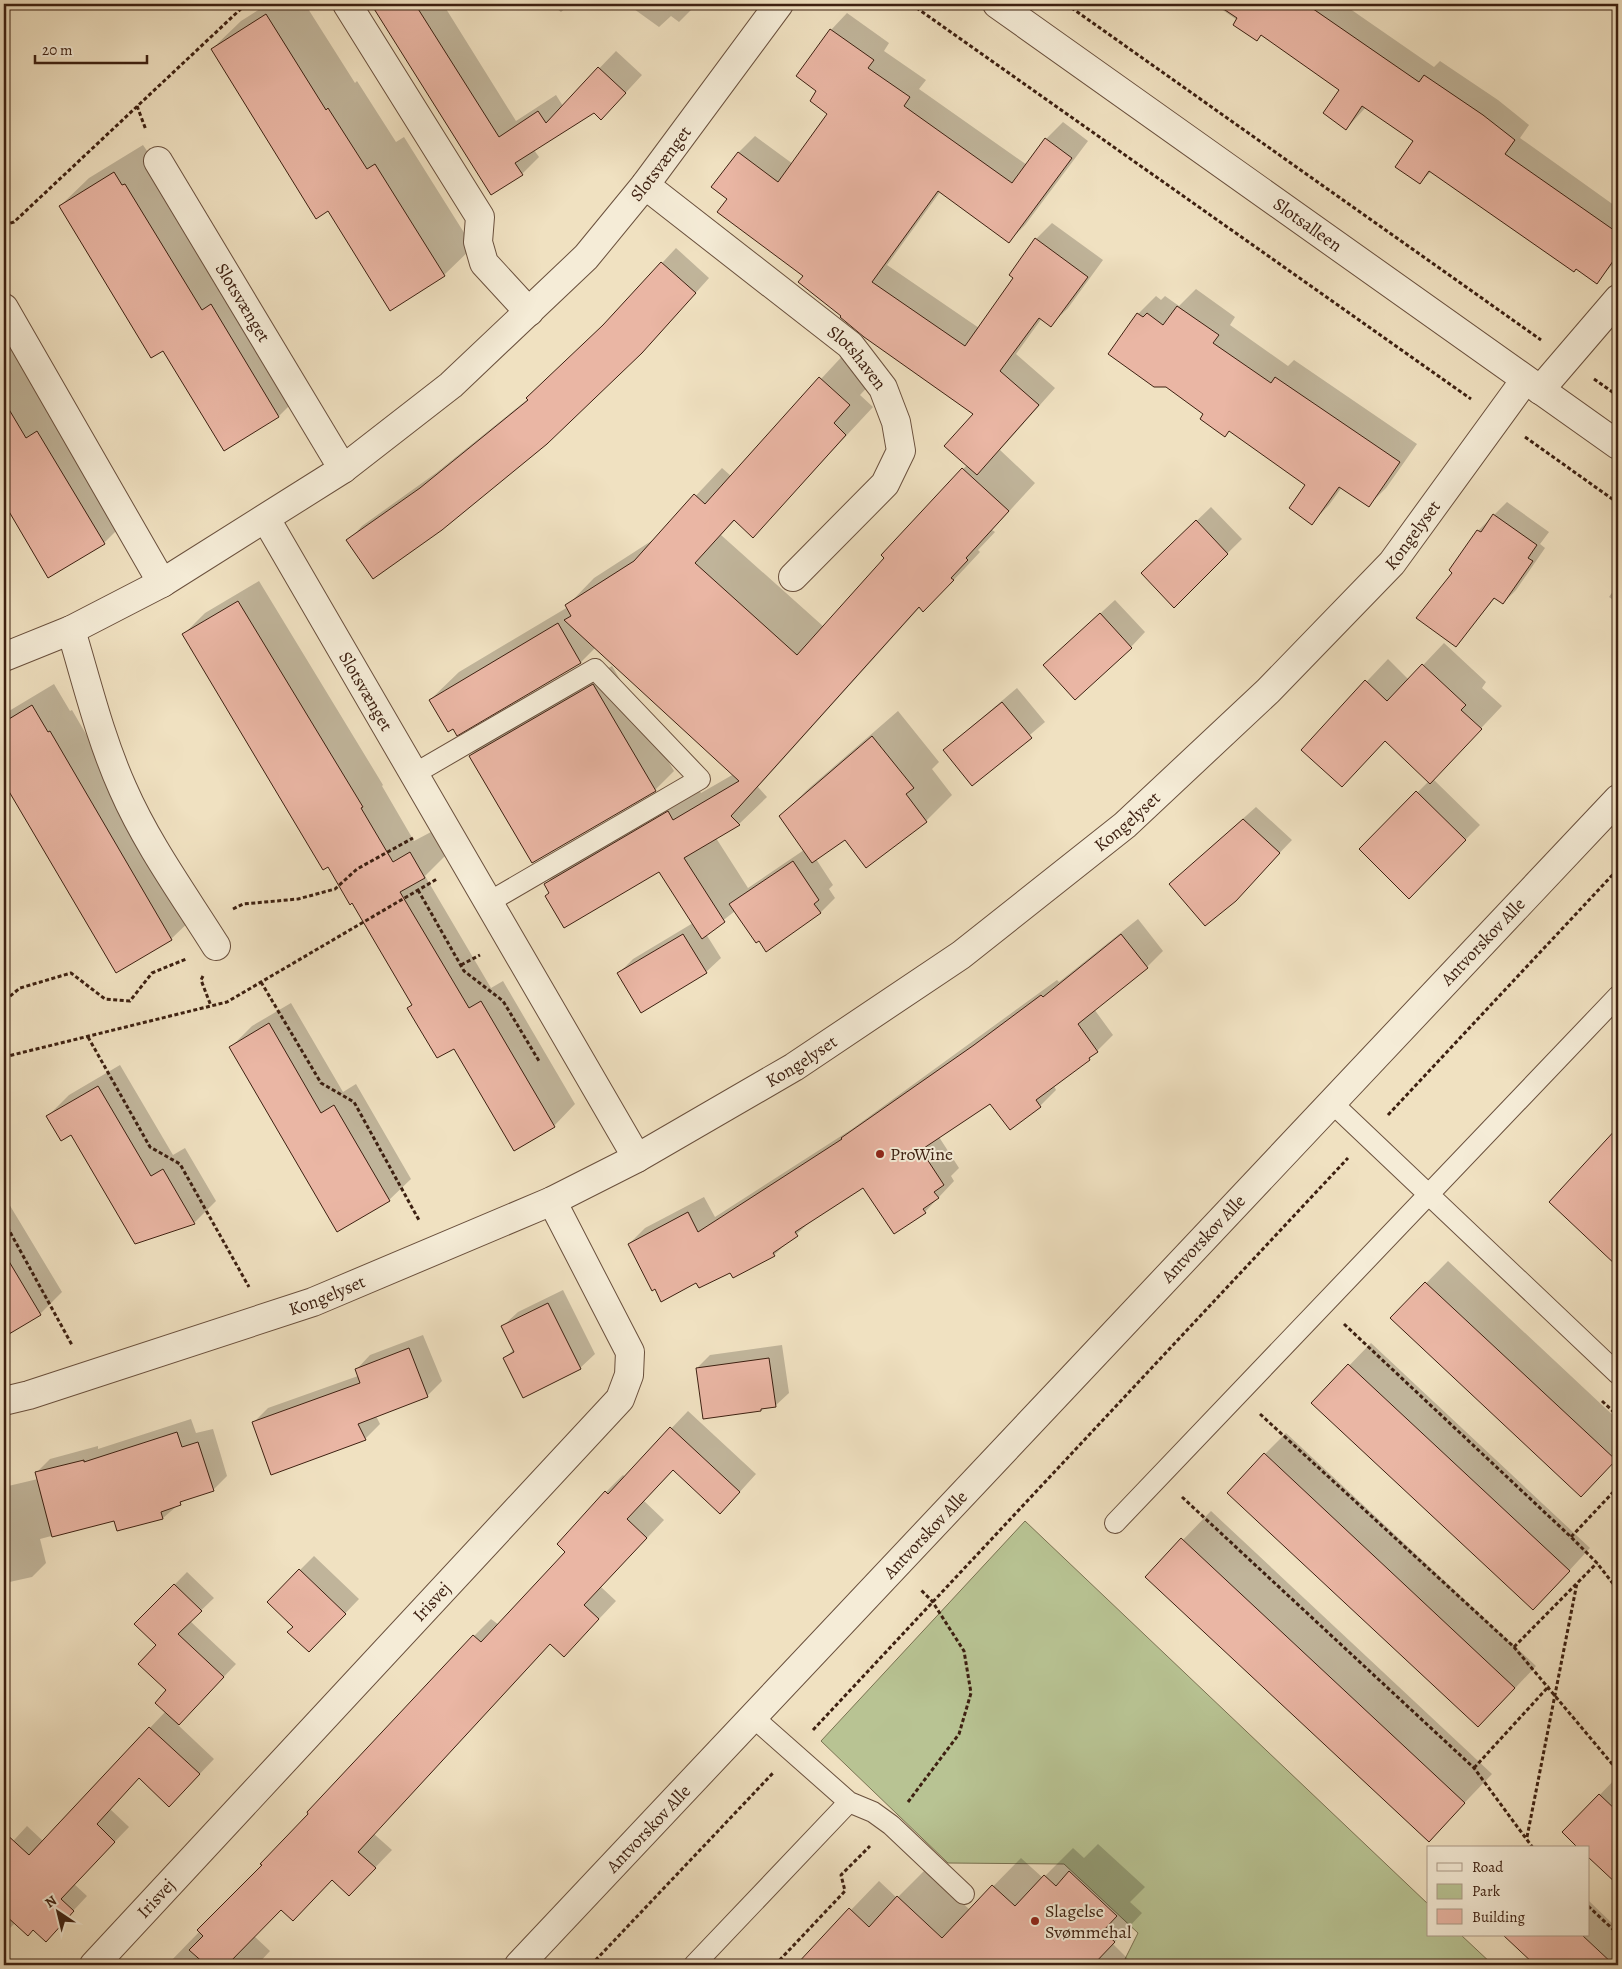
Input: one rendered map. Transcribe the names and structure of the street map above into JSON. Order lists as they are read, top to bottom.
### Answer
{
  "streets": {
    "street": [
      "Slotsvænget",
      "Slotsalleen",
      "Slotshaven",
      "Kongelyset",
      "Antvorskov Alle",
      "Irisvej"
    ]
  },
  "crossings": [
    ["Slotsvænget", "Slotshaven"],
    ["Slotsalleen", "Kongelyset"],
    ["Kongelyset", "Irisvej"]
  ],
  "places": ["ProWine", "Slagelse Svømmehal"],
  "legend": ["Road", "Park", "Building"],
  "scale_bar": "20 m",
  "north": "top left"
}
